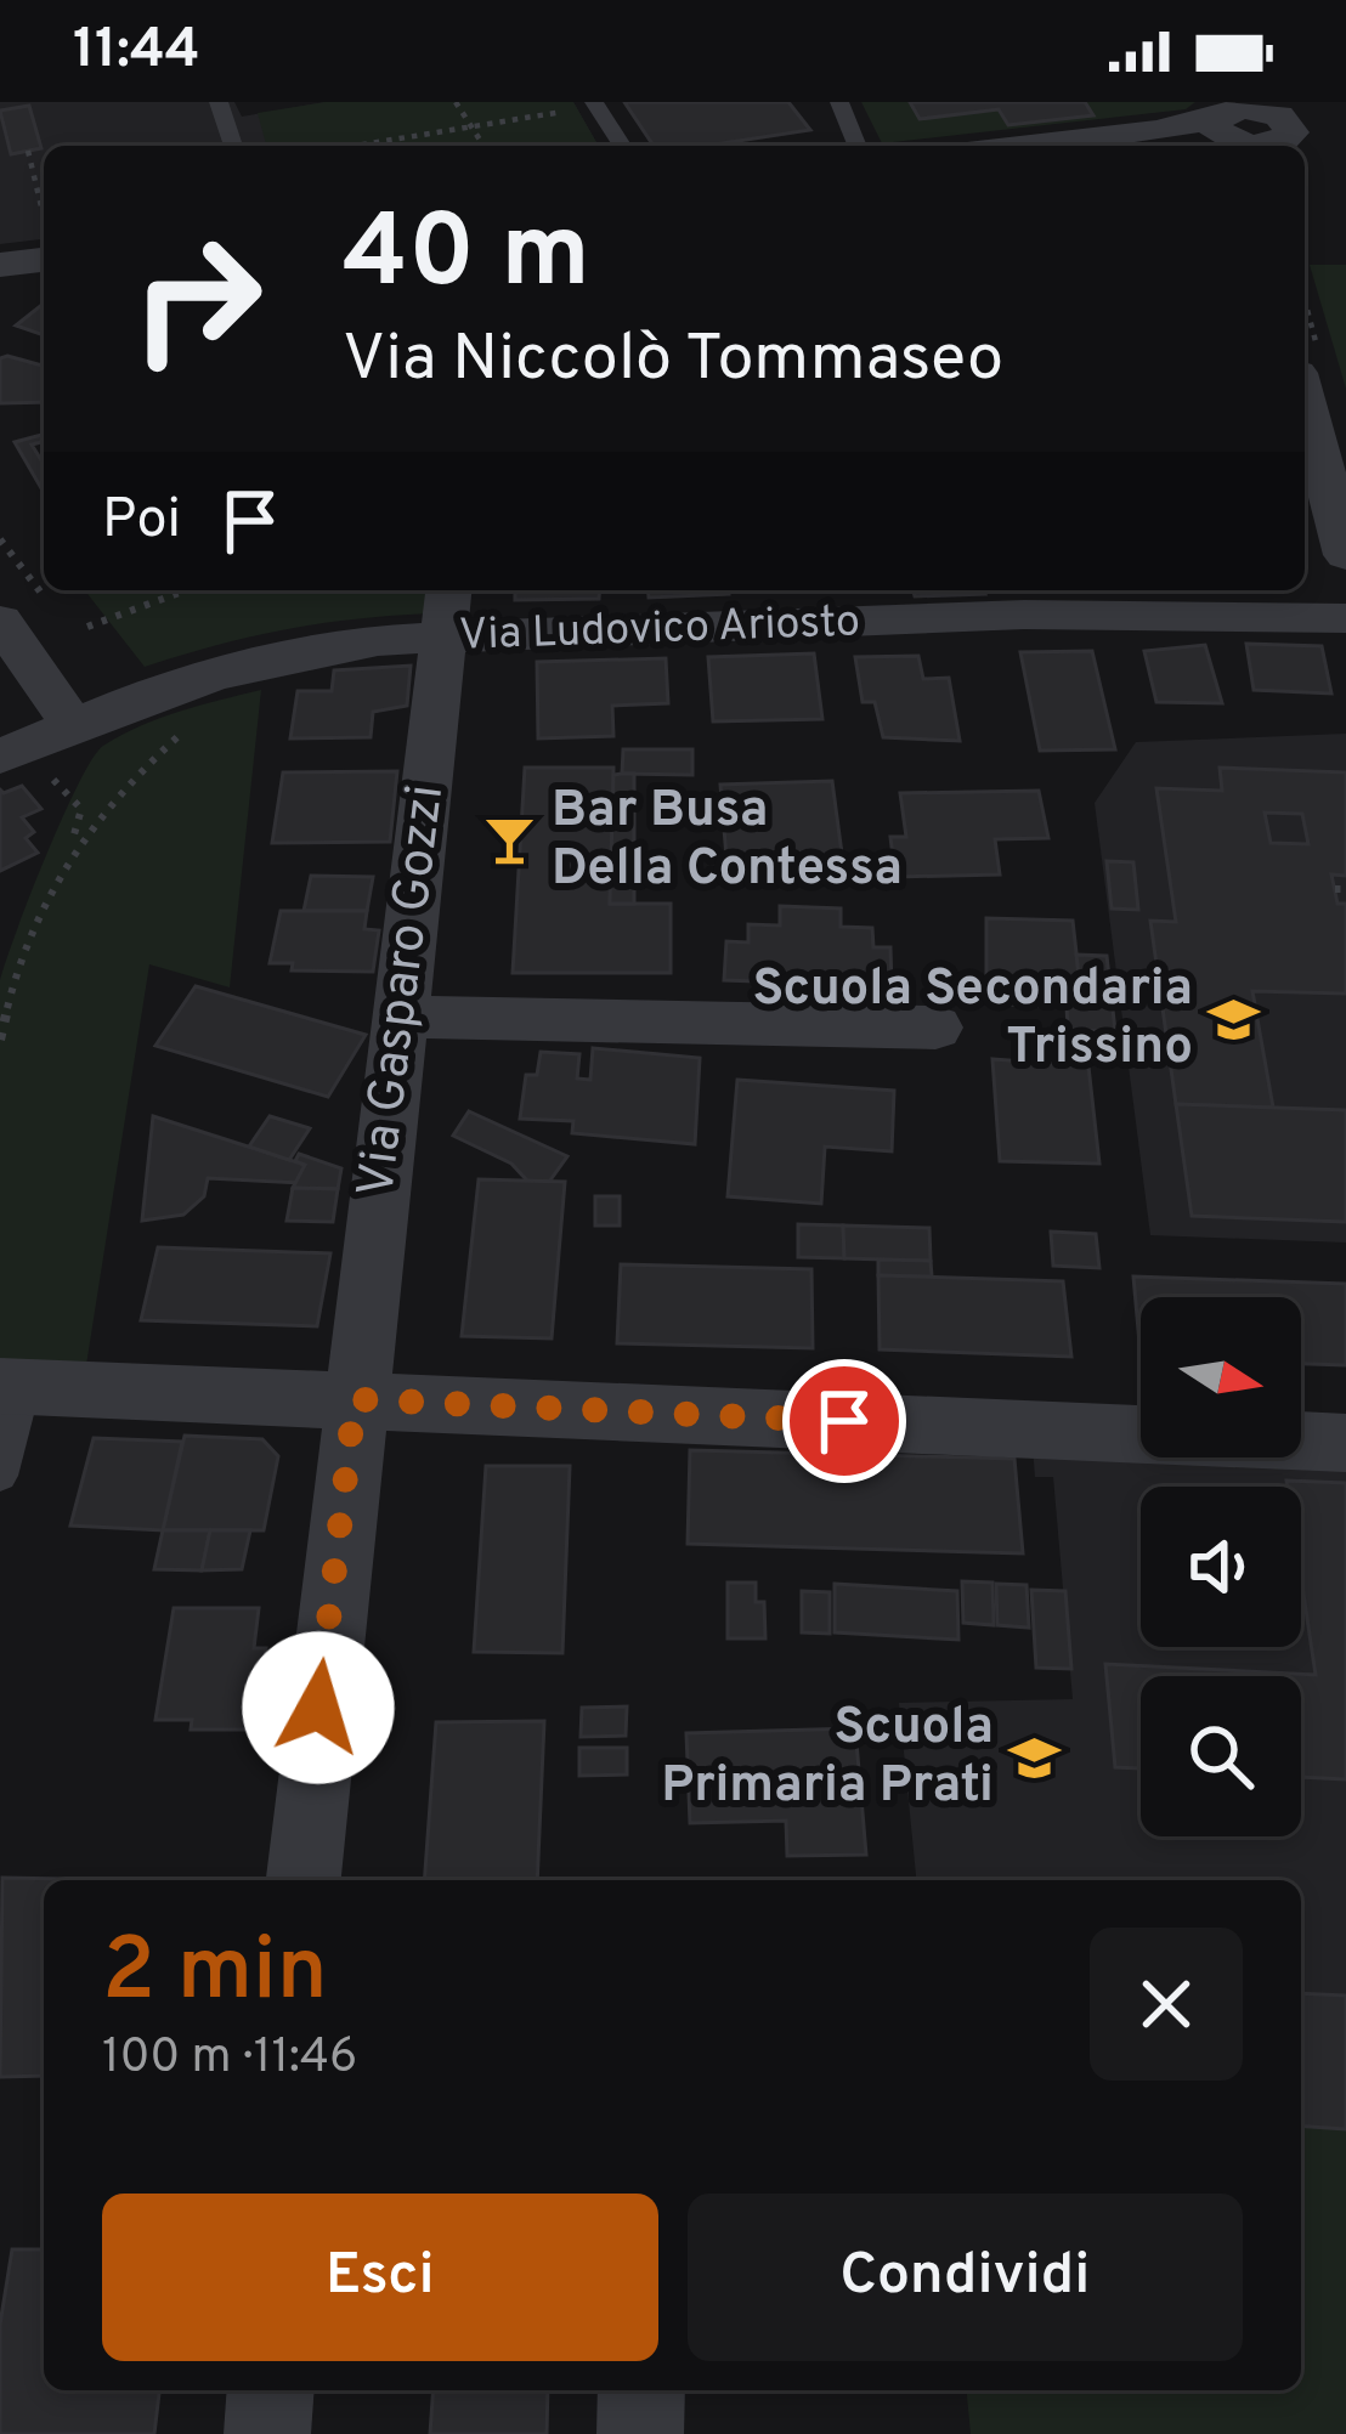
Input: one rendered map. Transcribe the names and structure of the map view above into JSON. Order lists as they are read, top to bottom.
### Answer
{
  "streets": {
    "street": ["Via Ludovico Ariosto", "Via Gasparo Gozzi"]
  },
  "crossings": [
    ["Via Ludovico Ariosto", "Via Gasparo Gozzi"]
  ],
  "places": {
    "bar": ["Bar Busa Della Contessa"],
    "school or university": ["Scuola Secondaria Trissino", "Scuola Primaria Prati"]
  },
  "north": "right",
  "page": {
    "status": "11:44",
    "turn": ["40 m", "Via Niccolò Tommaseo"],
    "then": "Poi",
    "heading": ["2 min", "100 m · 11:46"],
    "buttons": ["Esci", "Condividi"]
  }
}
